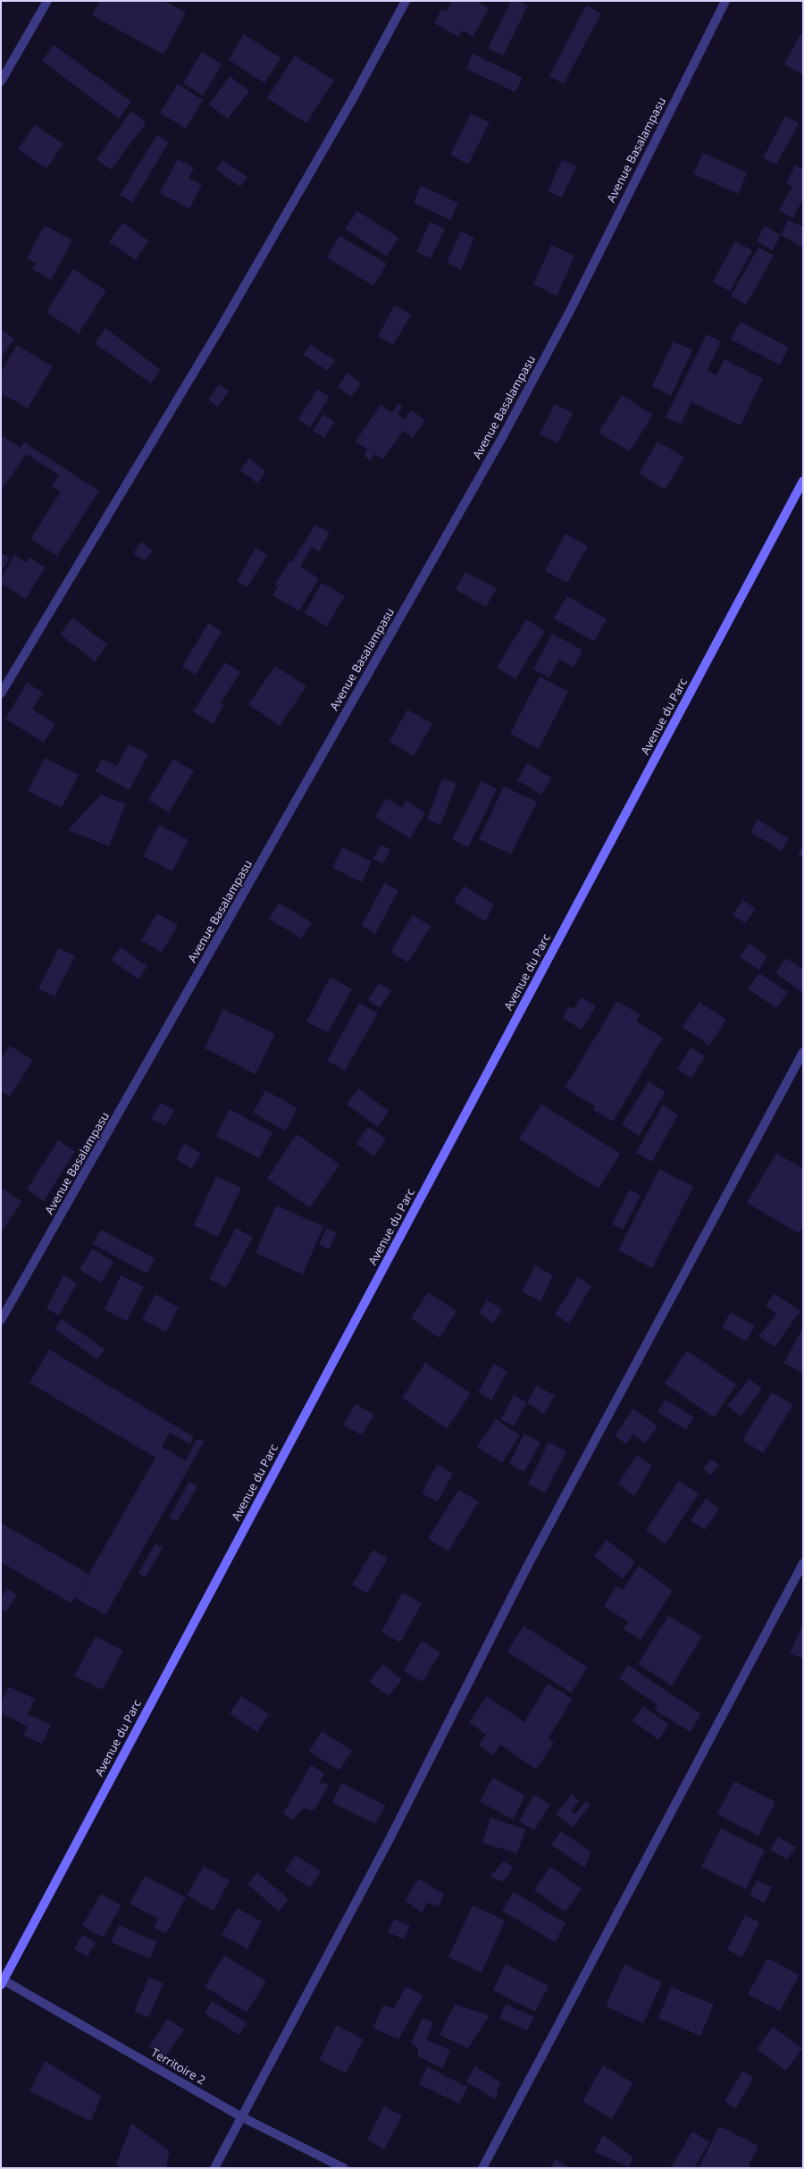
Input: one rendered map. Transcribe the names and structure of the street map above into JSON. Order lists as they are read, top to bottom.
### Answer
{
  "streets": {
    "street": ["Avenue Basalampasu", "Avenue du Parc", "Territoire 2"]
  },
  "crossings": [
    ["Avenue du Parc", "Territoire 2"]
  ]
}
